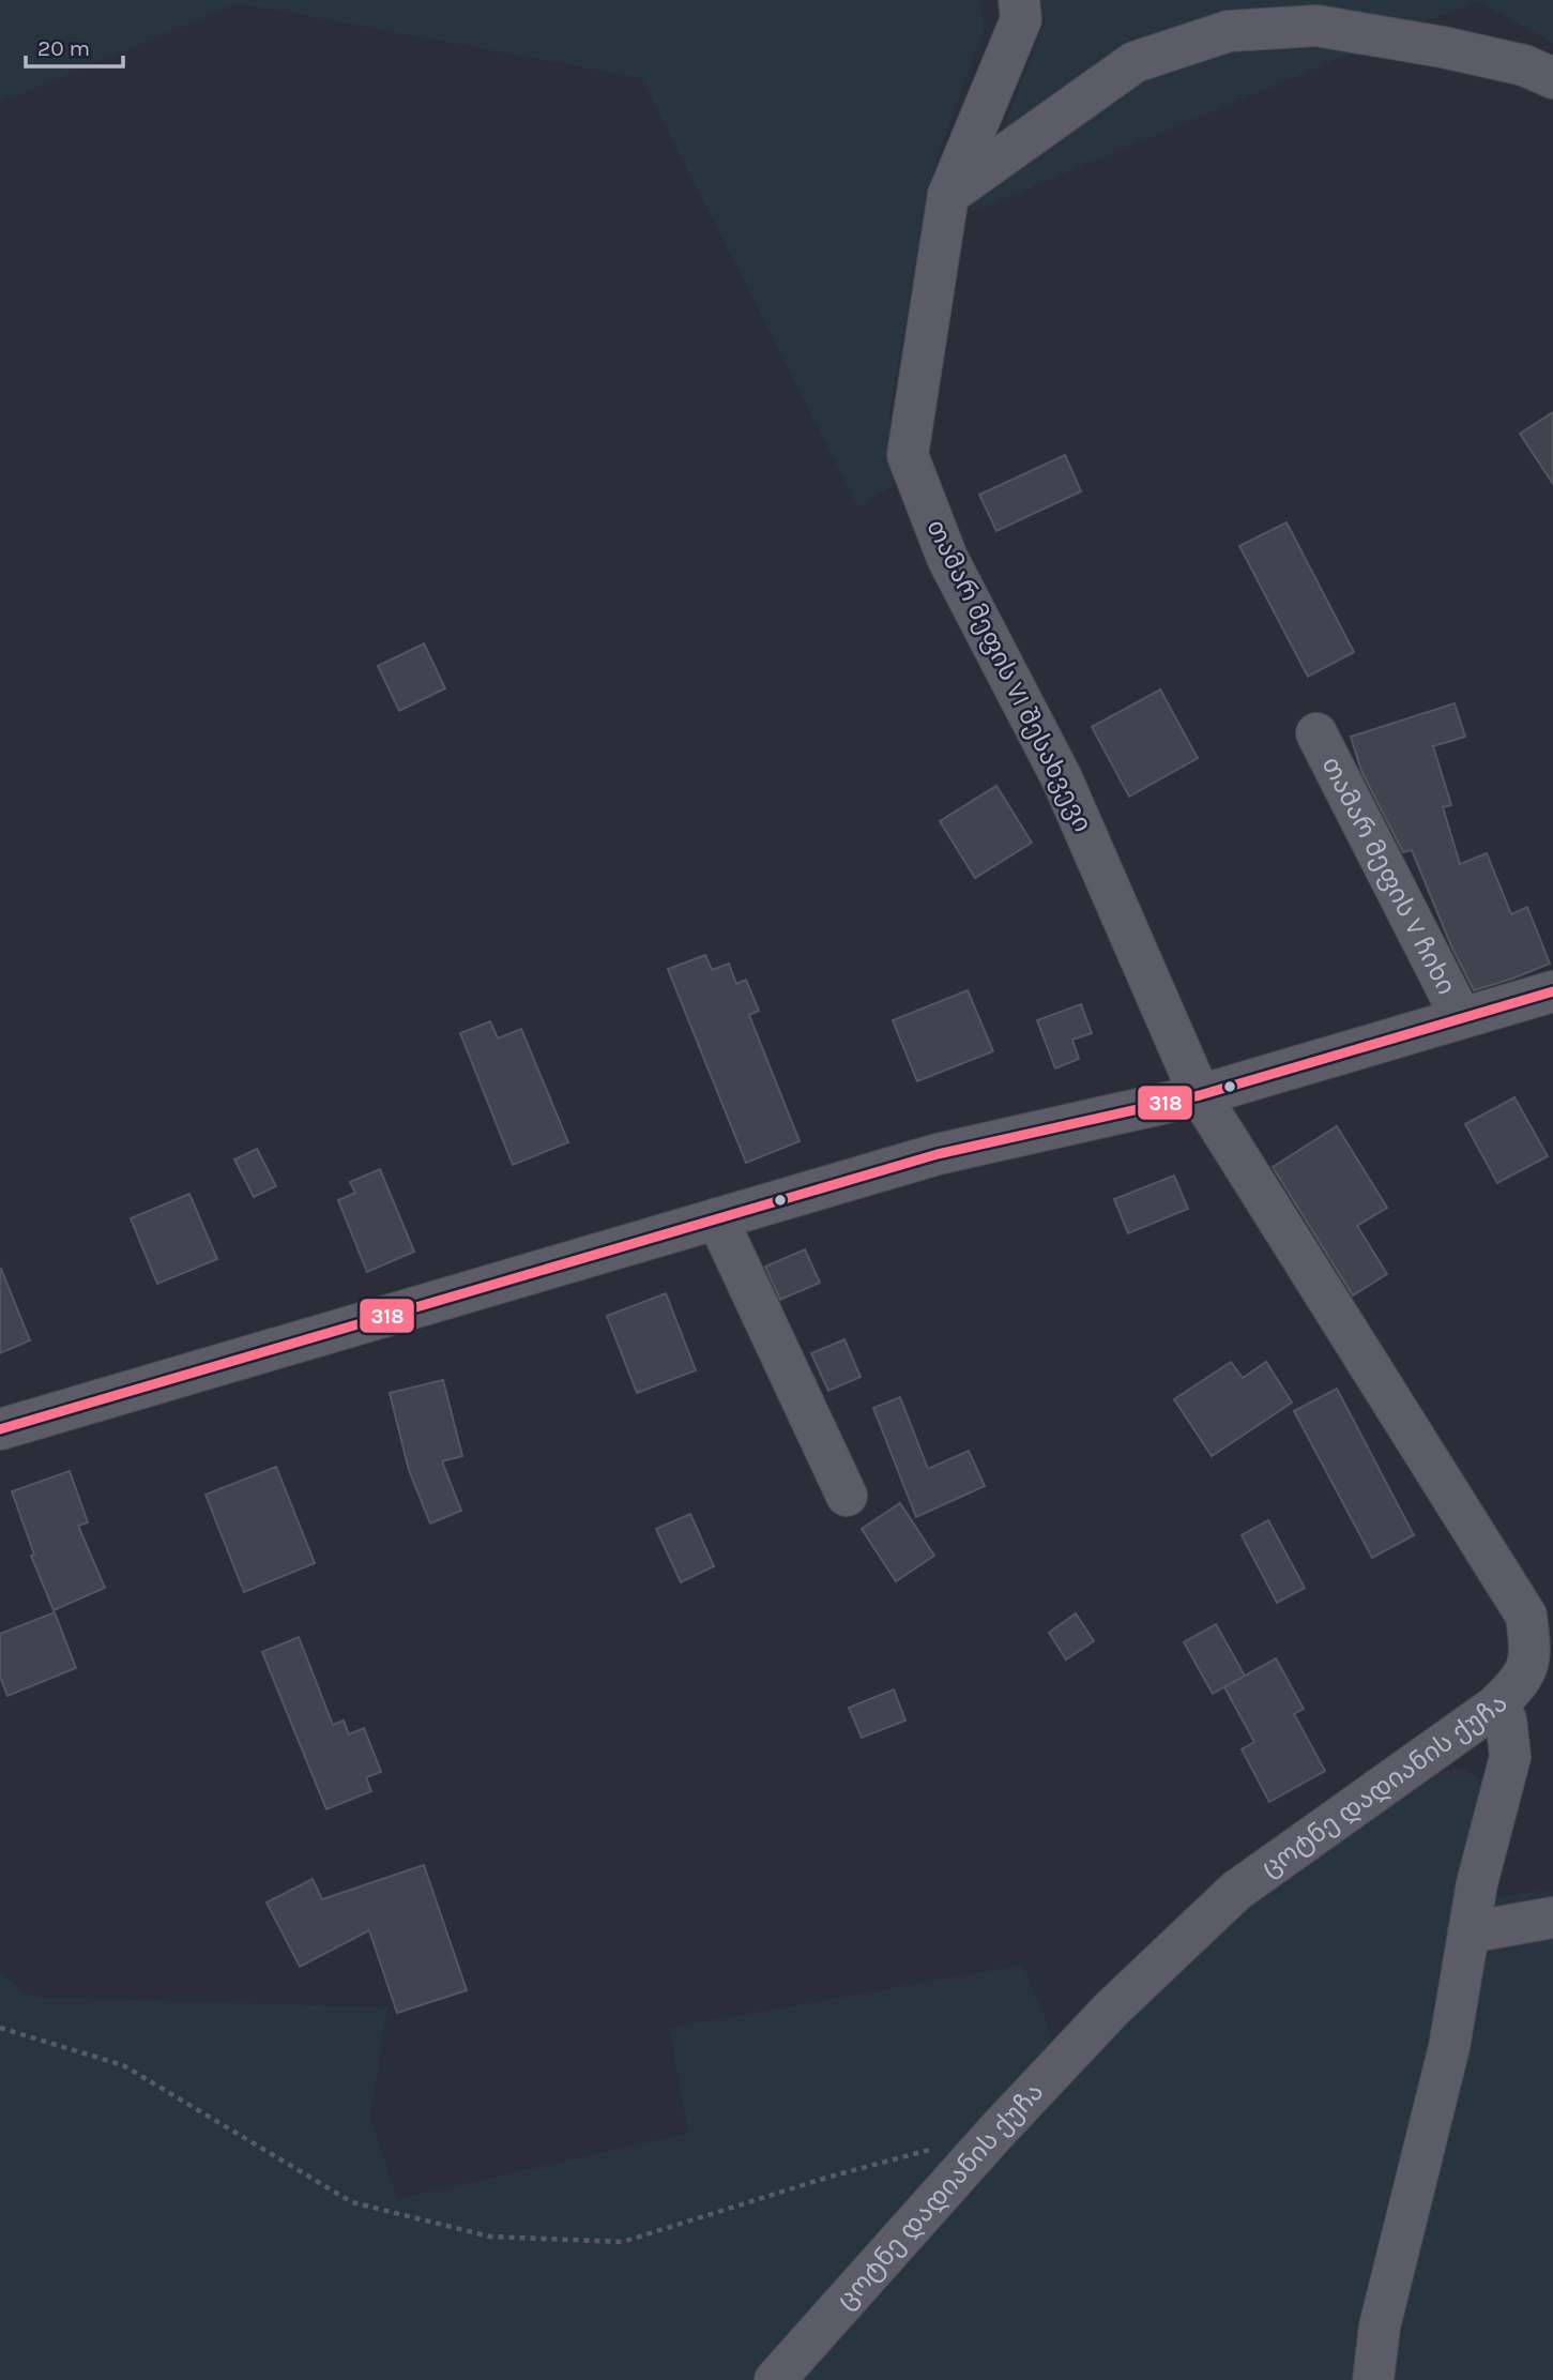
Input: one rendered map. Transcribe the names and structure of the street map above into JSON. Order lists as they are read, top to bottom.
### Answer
{
  "streets": {
    "street": ["თამარ მეფის VI შესახვევი", "თამარ მეფის V ჩიხი", "ცოტნე დადიანის ქუჩა"]
  },
  "crossings": [
    ["თამარ მეფის VI შესახვევი", "ცოტნე დადიანის ქუჩა"]
  ],
  "lines": ["transit line 318"],
  "scale_bar": "20 m"
}
